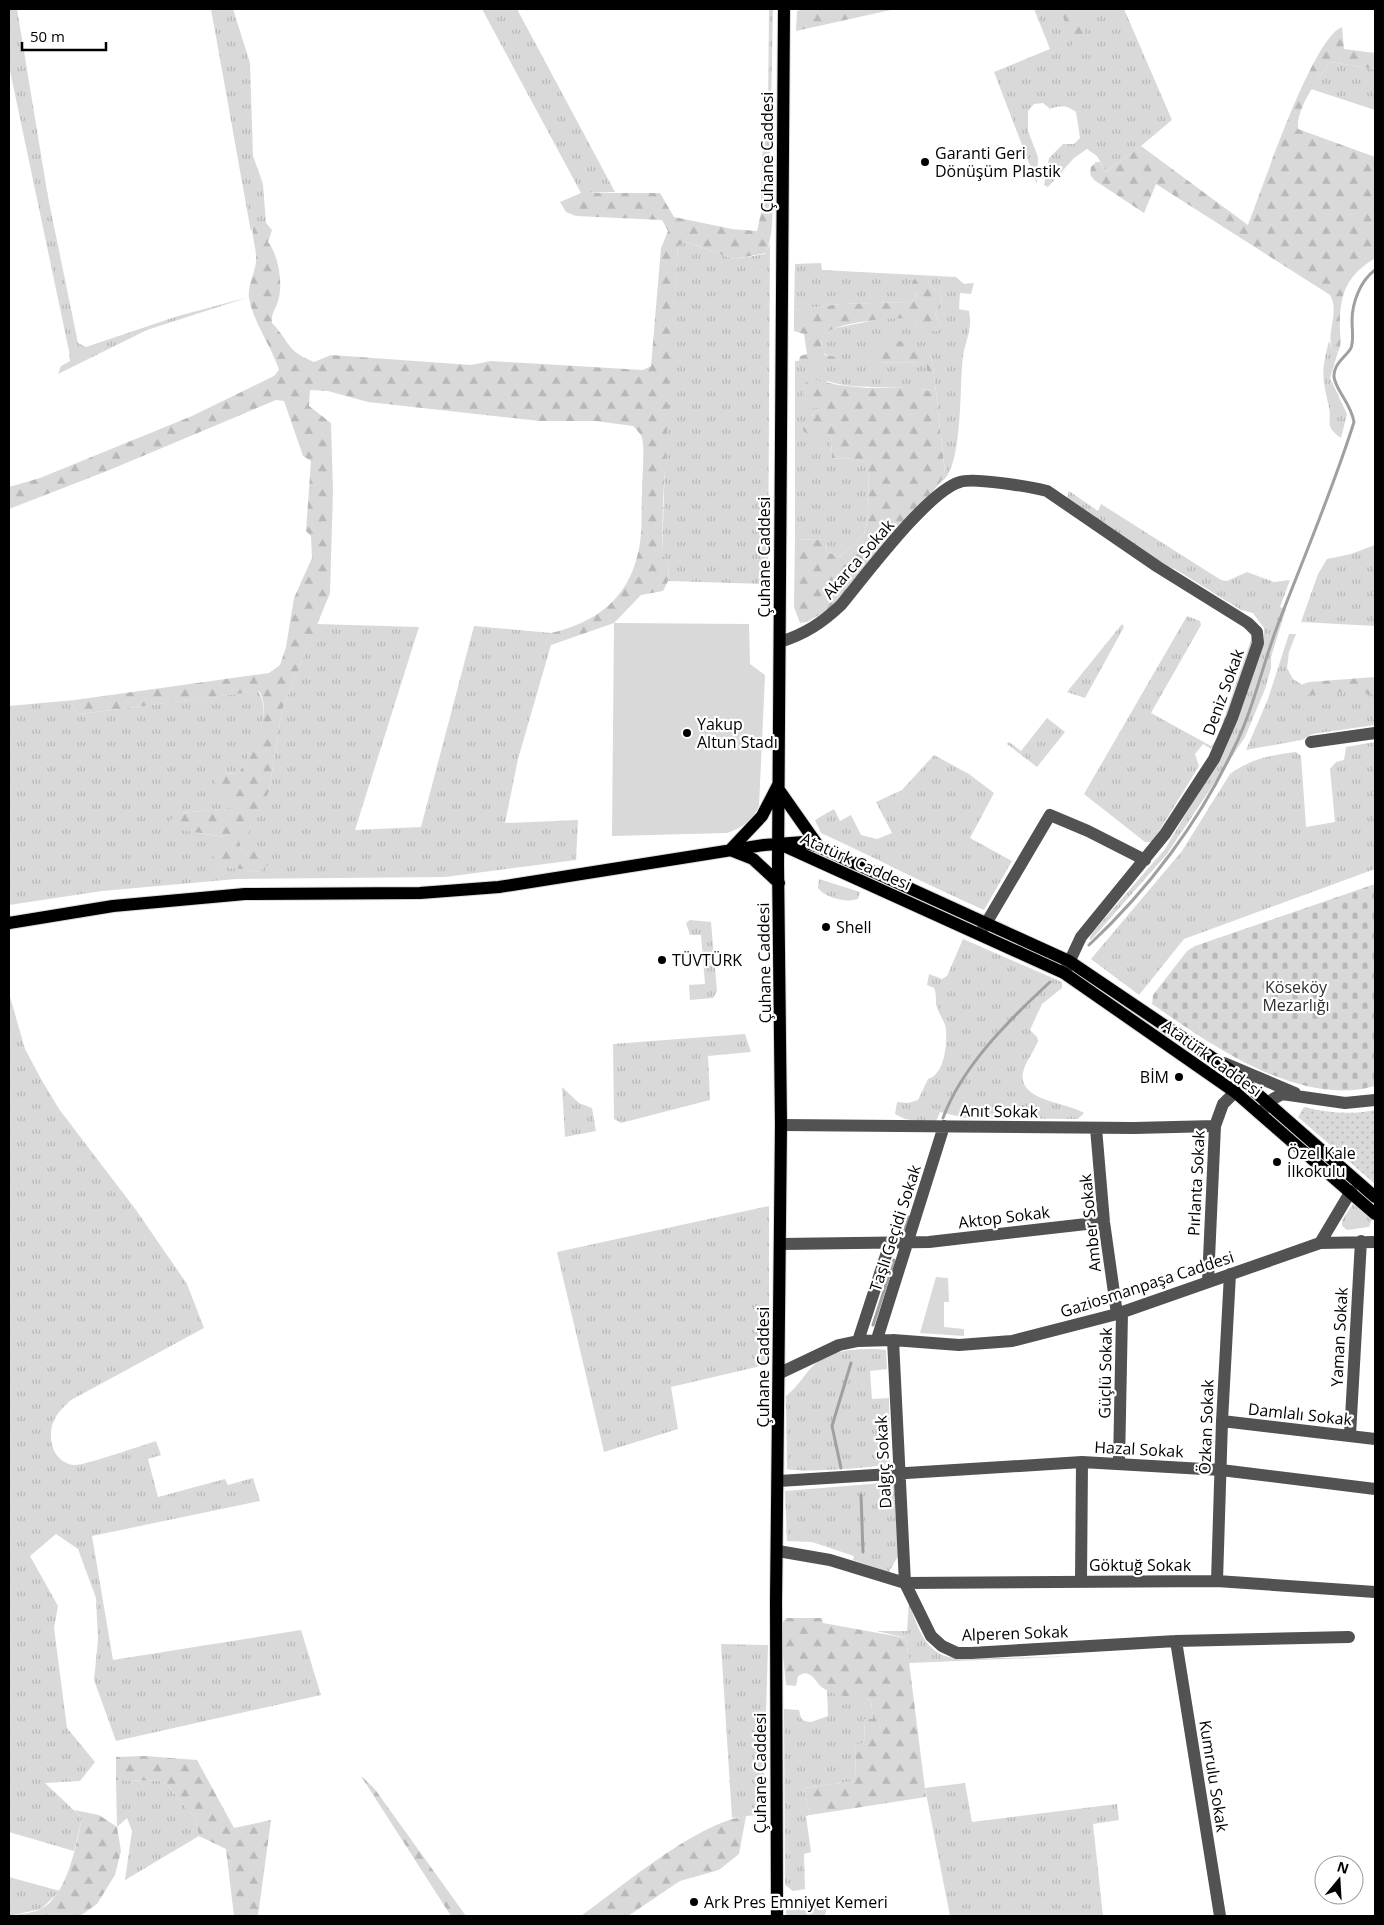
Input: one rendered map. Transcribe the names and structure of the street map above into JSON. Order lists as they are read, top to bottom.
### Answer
{
  "streets": {
    "main road": ["Çuhane Caddesi", "Atatürk Caddesi"],
    "street": [
      "Akarca Sokak",
      "Deniz Sokak",
      "Anıt Sokak",
      "Pırlanta Sokak",
      "Aktop Sokak",
      "Amber Sokak",
      "Taşlı Geçidi Sokak",
      "Gaziosmanpaşa Caddesi",
      "Yaman Sokak",
      "Güçlü Sokak",
      "Damlalı Sokak",
      "Özkan Sokak",
      "Hazal Sokak",
      "Dalgıç Sokak",
      "Göktuğ Sokak",
      "Alperen Sokak",
      "Kumrulu Sokak"
    ]
  },
  "crossings": [
    ["Çuhane Caddesi", "Akarca Sokak"],
    ["Çuhane Caddesi", "Atatürk Caddesi"],
    ["Çuhane Caddesi", "Anıt Sokak"],
    ["Çuhane Caddesi", "Aktop Sokak"],
    ["Çuhane Caddesi", "Gaziosmanpaşa Caddesi"],
    ["Çuhane Caddesi", "Hazal Sokak"],
    ["Akarca Sokak", "Deniz Sokak"],
    ["Deniz Sokak", "Atatürk Caddesi"],
    ["Atatürk Caddesi", "Pırlanta Sokak"],
    ["Anıt Sokak", "Pırlanta Sokak"],
    ["Anıt Sokak", "Amber Sokak"],
    ["Anıt Sokak", "Taşlı Geçidi Sokak"],
    ["Pırlanta Sokak", "Gaziosmanpaşa Caddesi"],
    ["Aktop Sokak", "Amber Sokak"],
    ["Aktop Sokak", "Taşlı Geçidi Sokak"],
    ["Amber Sokak", "Gaziosmanpaşa Caddesi"],
    ["Amber Sokak", "Güçlü Sokak"],
    ["Taşlı Geçidi Sokak", "Gaziosmanpaşa Caddesi"],
    ["Gaziosmanpaşa Caddesi", "Yaman Sokak"],
    ["Gaziosmanpaşa Caddesi", "Güçlü Sokak"],
    ["Gaziosmanpaşa Caddesi", "Özkan Sokak"],
    ["Gaziosmanpaşa Caddesi", "Dalgıç Sokak"],
    ["Yaman Sokak", "Damlalı Sokak"],
    ["Güçlü Sokak", "Hazal Sokak"],
    ["Damlalı Sokak", "Özkan Sokak"],
    ["Özkan Sokak", "Hazal Sokak"],
    ["Özkan Sokak", "Göktuğ Sokak"],
    ["Hazal Sokak", "Dalgıç Sokak"],
    ["Dalgıç Sokak", "Göktuğ Sokak"],
    ["Dalgıç Sokak", "Alperen Sokak"],
    ["Göktuğ Sokak", "Alperen Sokak"],
    ["Alperen Sokak", "Kumrulu Sokak"]
  ],
  "parks": ["Köseköy Mezarlığı"],
  "places": [
    "Garanti Geri Dönüşüm Plastik",
    "Yakup Altun Stadı",
    "Shell",
    "TÜVTÜRK",
    "BİM",
    "Özel Kale İlkokulu",
    "Ark Pres Emniyet Kemeri"
  ],
  "scale_bar": "50 m",
  "north": "top"
}
